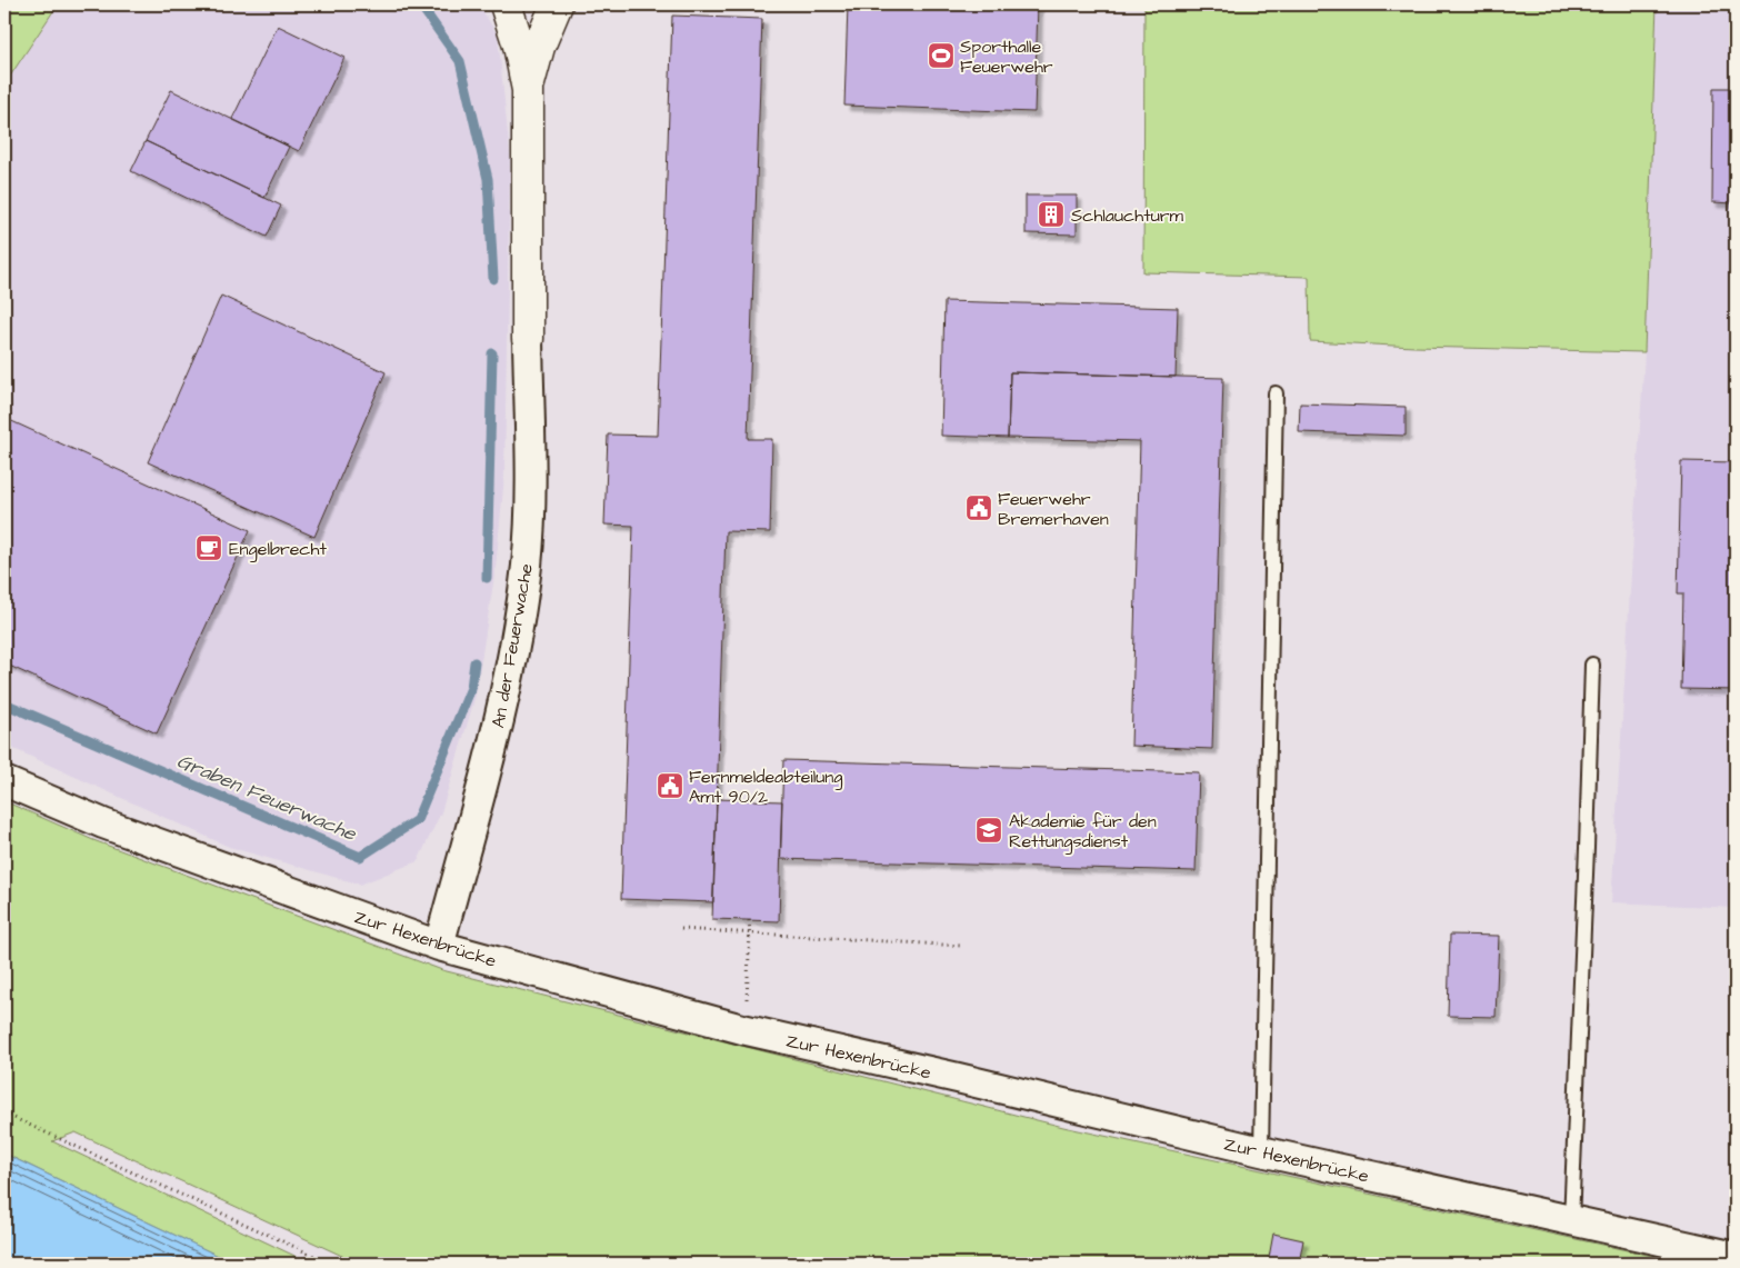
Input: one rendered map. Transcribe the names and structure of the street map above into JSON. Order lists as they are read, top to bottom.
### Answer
{
  "streets": {
    "street": ["An der Feuerwache", "Zur Hexenbrücke"]
  },
  "crossings": [
    ["An der Feuerwache", "Zur Hexenbrücke"]
  ],
  "water": ["Graben Feuerwache"],
  "places": {
    "sports": ["Sporthalle Feuerwehr"],
    "building": ["Schlauchturm"],
    "public building": ["Feuerwehr Bremerhaven", "Fernmeldeabteilung Amt 90/2"],
    "cafe": ["Engelbrecht"],
    "school or university": ["Akademie für den Rettungsdienst"]
  }
}
